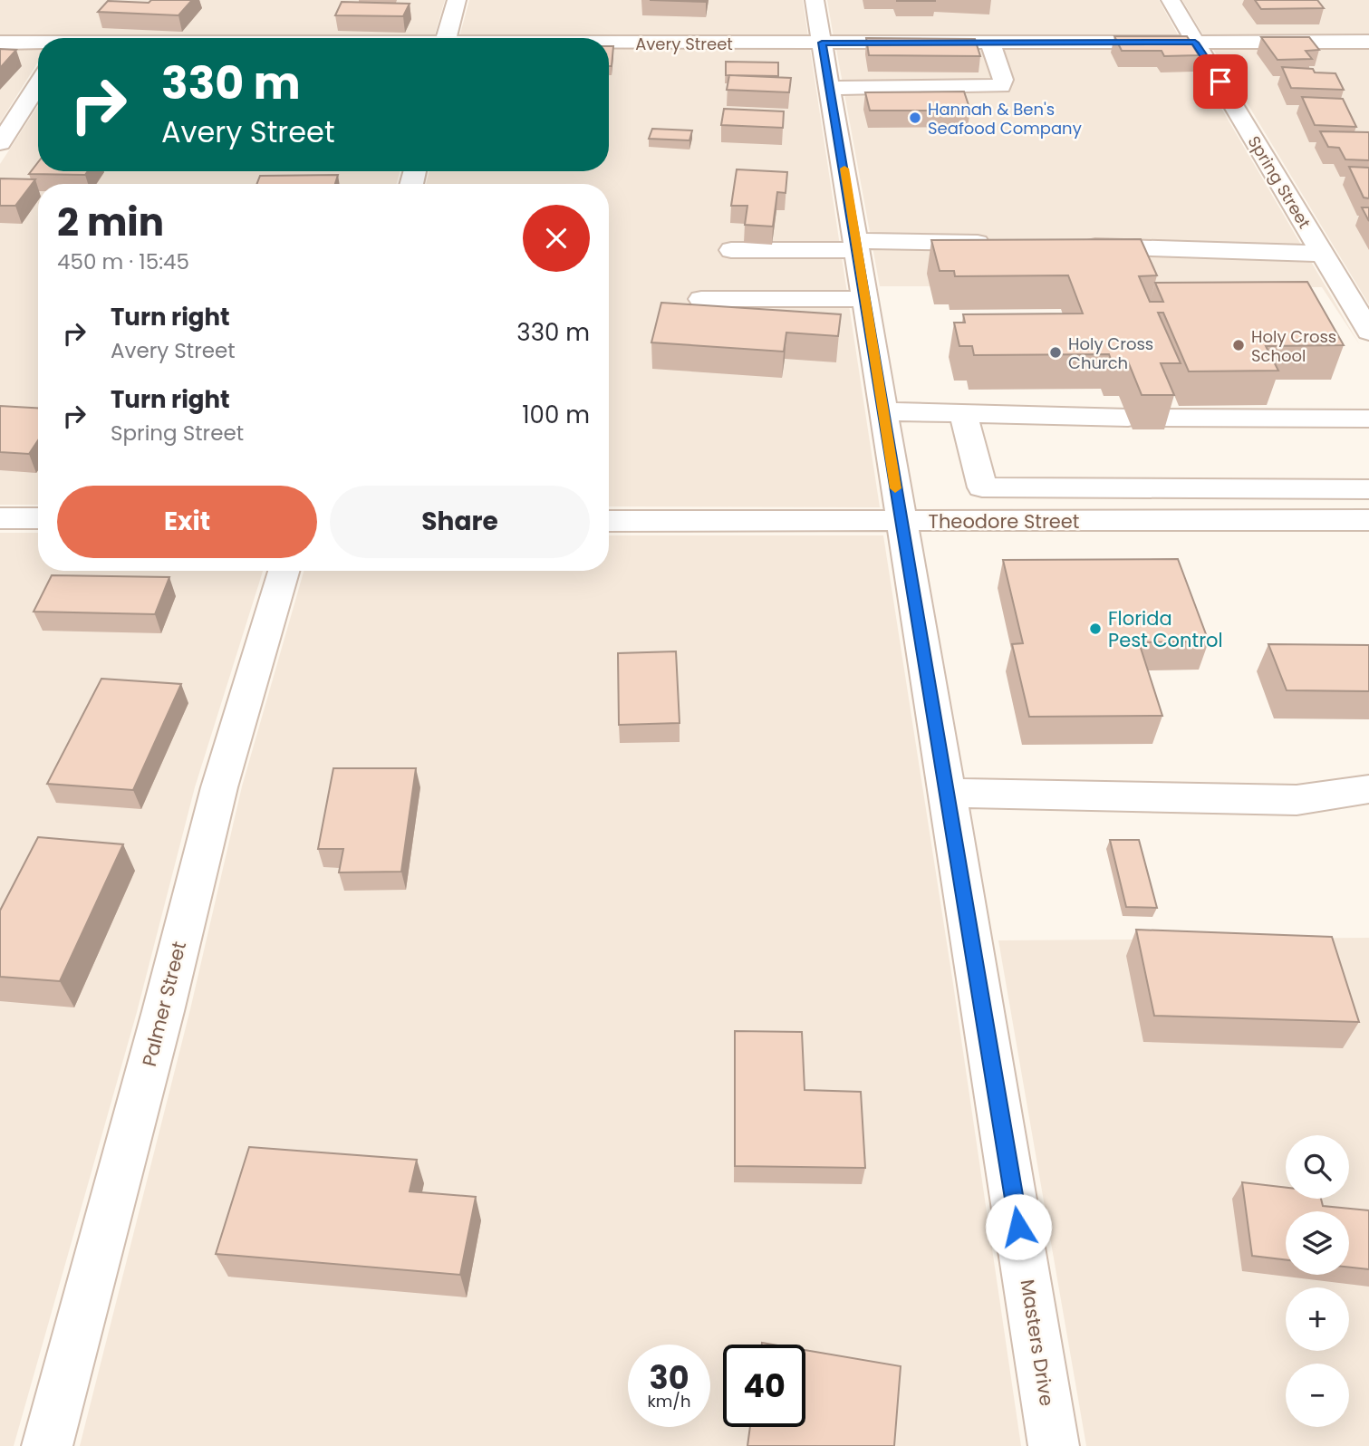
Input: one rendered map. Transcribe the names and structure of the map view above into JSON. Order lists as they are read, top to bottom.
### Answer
{
  "streets": {
    "street": [
      "Avery Street",
      "Spring Street",
      "Theodore Street",
      "Palmer Street",
      "Masters Drive"
    ]
  },
  "crossings": [
    ["Avery Street", "Spring Street"],
    ["Avery Street", "Masters Drive"],
    ["Theodore Street", "Masters Drive"]
  ],
  "places": [
    "Hannah & Ben's Seafood Company",
    "Holy Cross School",
    "Holy Cross Church",
    "Florida Pest Control"
  ],
  "page": {
    "turn": ["330 m", "Avery Street"],
    "heading": ["2 min", "450 m · 15:45"],
    "list": [
      {
        "name": "Turn right",
        "note": "Avery Street",
        "value": "330 m"
      },
      {
        "name": "Turn right",
        "note": "Spring Street",
        "value": "100 m"
      }
    ],
    "buttons": ["Exit", "Share"],
    "map_buttons": ["+", "−"],
    "speed": "30 km/h",
    "limit": "40"
  }
}
